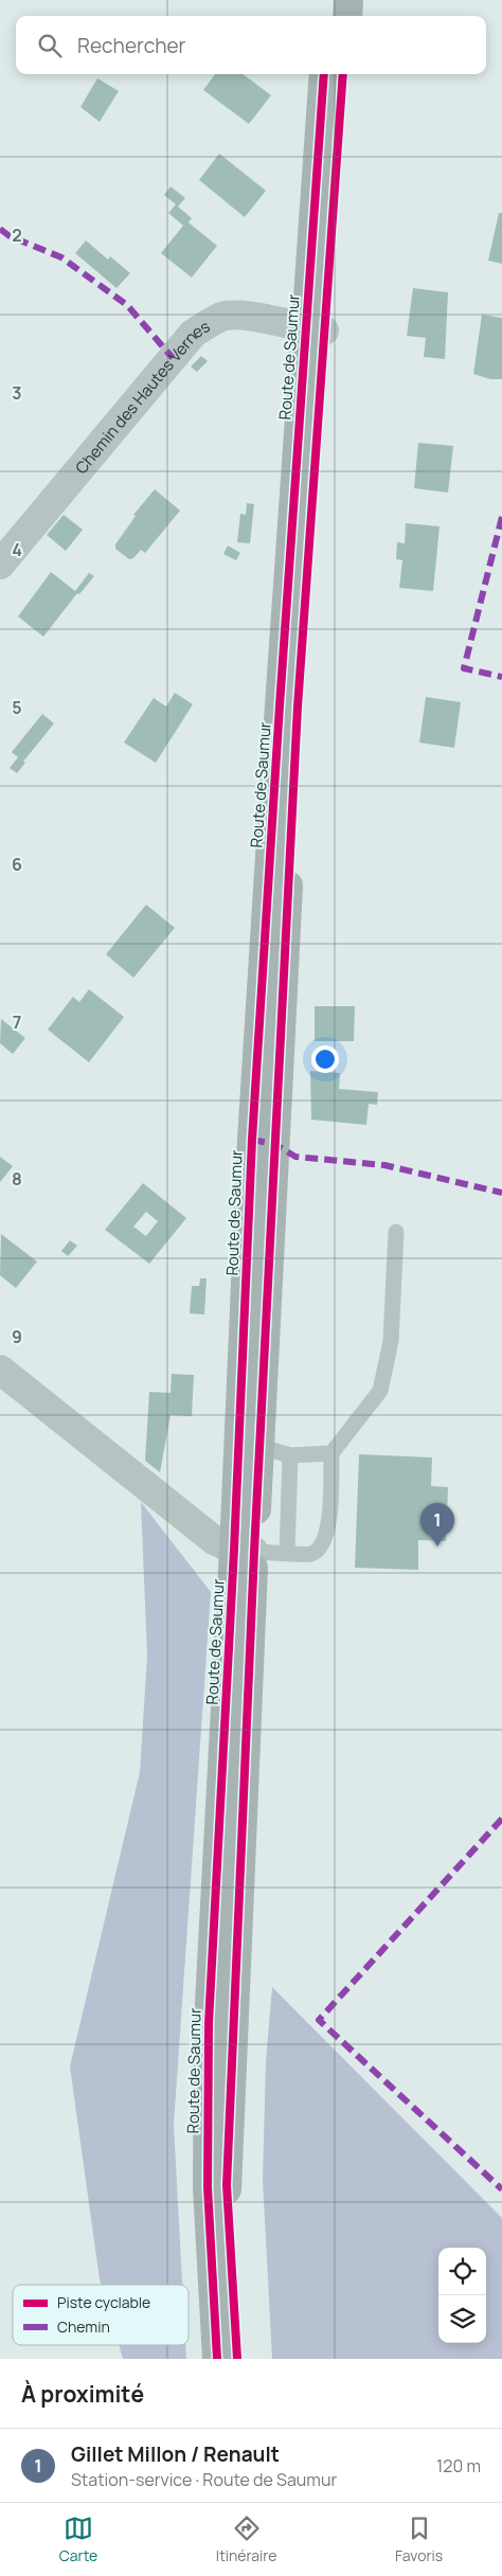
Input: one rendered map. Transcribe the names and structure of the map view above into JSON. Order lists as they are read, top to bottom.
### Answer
{
  "streets": {
    "main road": ["Route de Saumur"],
    "street": ["Chemin des Hautes Vernes"]
  },
  "crossings": [
    ["Route de Saumur", "Chemin des Hautes Vernes"]
  ],
  "legend": ["Piste cyclable", "Chemin"],
  "page": {
    "search": "Rechercher",
    "pins": "1",
    "heading": "À proximité",
    "list": [
      {
        "mark": "1",
        "name": "Gillet Millon / Renault",
        "note": "Station-service · Route de Saumur",
        "value": "120 m"
      }
    ],
    "nav": ["Carte", "Itinéraire", "Favoris"]
  },
  "grid": {
    "rows": [
      "2",
      "3",
      "4",
      "5",
      "6",
      "7",
      "8",
      "9"
    ]
  }
}
